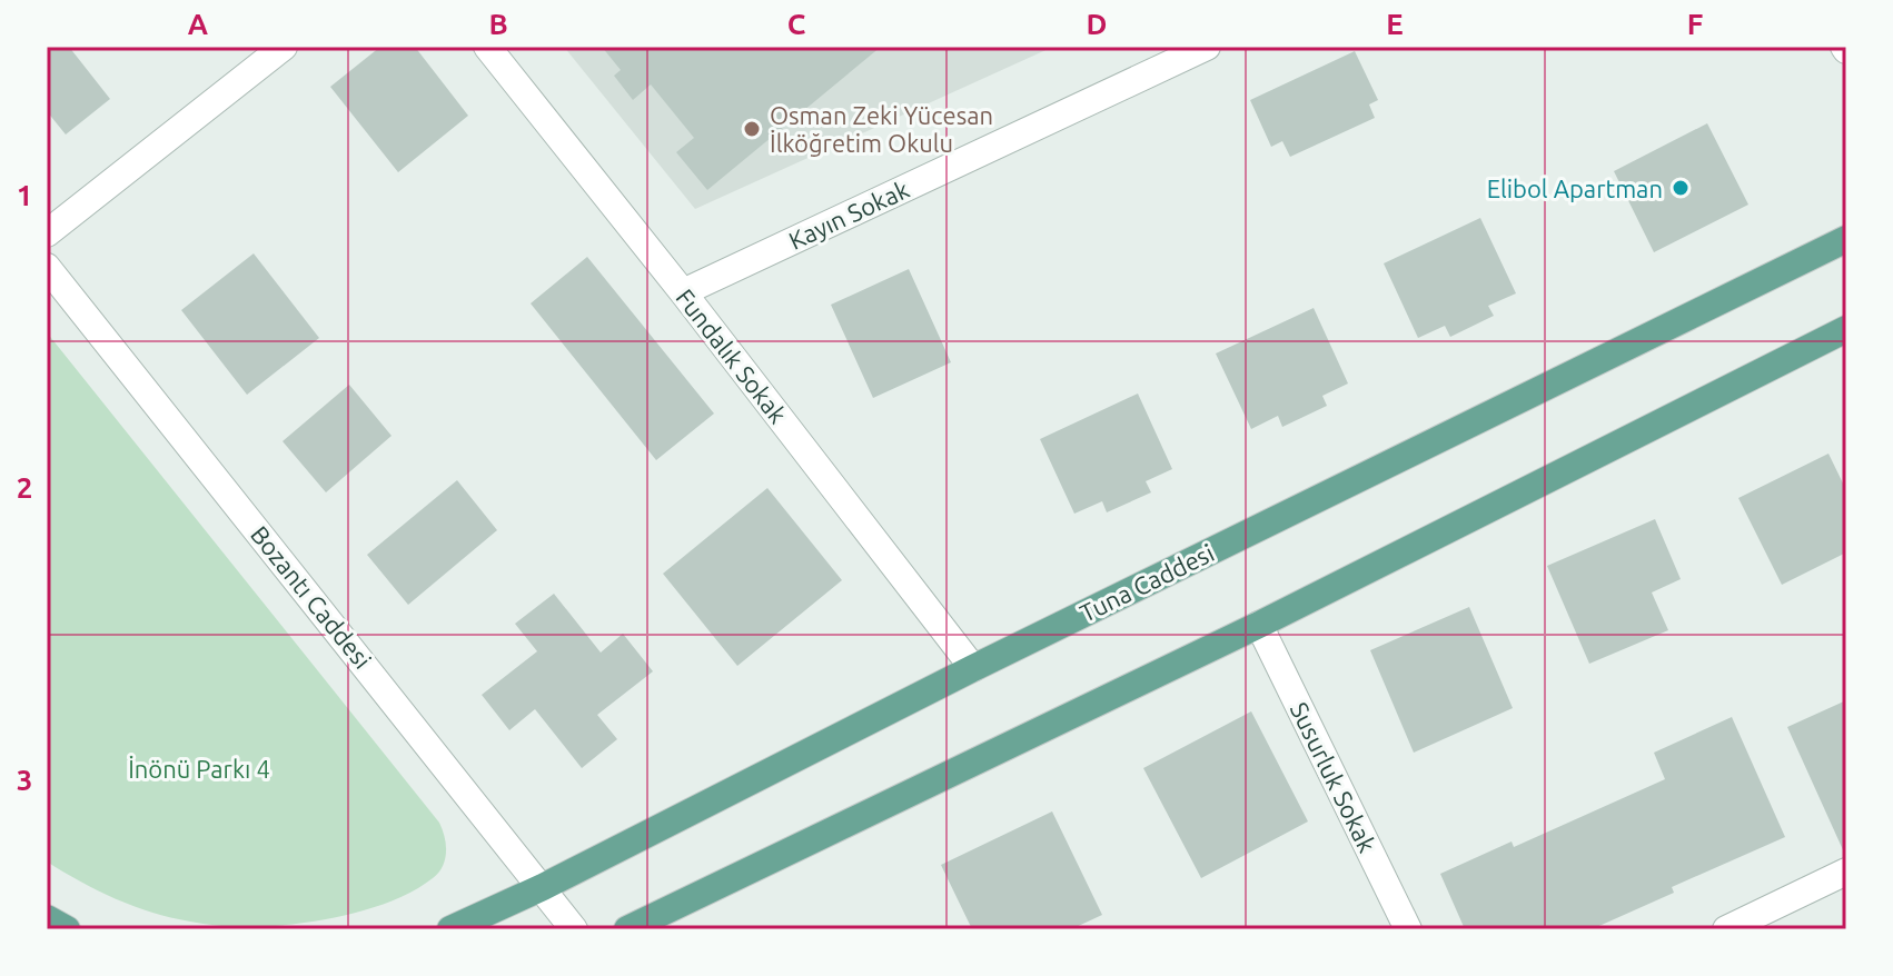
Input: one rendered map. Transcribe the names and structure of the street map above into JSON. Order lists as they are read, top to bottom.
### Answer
{
  "streets": {
    "main road": ["Tuna Caddesi"],
    "street": [
      "Kayın Sokak",
      "Fundalık Sokak",
      "Bozantı Caddesi",
      "Susurluk Sokak"
    ]
  },
  "crossings": [
    ["Kayın Sokak", "Fundalık Sokak"],
    ["Fundalık Sokak", "Tuna Caddesi"],
    ["Tuna Caddesi", "Bozantı Caddesi"]
  ],
  "parks": ["İnönü Parkı 4"],
  "places": ["Osman Zeki Yücesan İlköğretim Okulu", "Elibol Apartman"],
  "grid": {
    "columns": [
      "A",
      "B",
      "C",
      "D",
      "E",
      "F"
    ],
    "rows": ["1", "2", "3"]
  }
}
